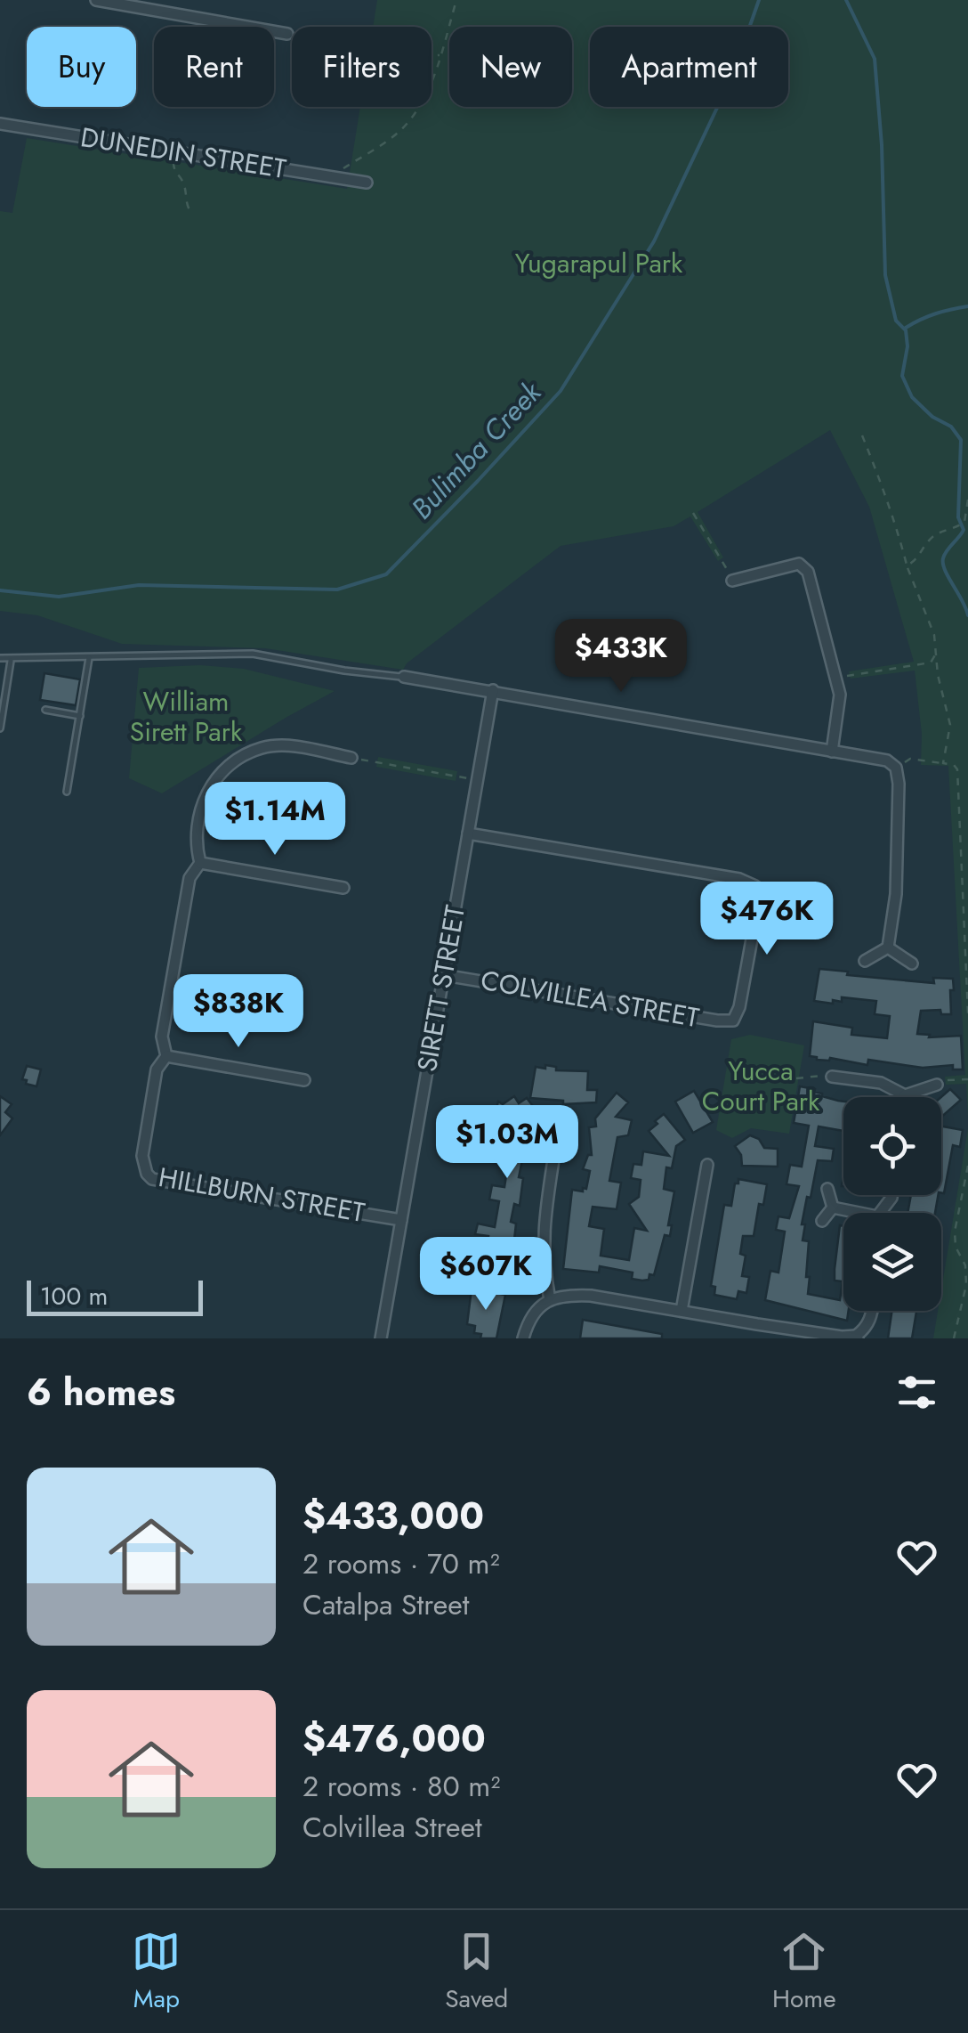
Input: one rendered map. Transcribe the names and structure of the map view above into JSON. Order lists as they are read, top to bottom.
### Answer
{
  "streets": {
    "street": [
      "DUNEDIN STREET",
      "SIRETT STREET",
      "COLVILLEA STREET",
      "HILLBURN STREET"
    ]
  },
  "crossings": [
    ["SIRETT STREET", "COLVILLEA STREET"],
    ["SIRETT STREET", "HILLBURN STREET"]
  ],
  "water": ["Bulimba Creek"],
  "parks": ["Yugarapul Park", "William Sirett Park", "Yucca Court Park"],
  "scale_bar": "100 m",
  "page": {
    "chip": [
      "Buy",
      "Rent",
      "Filters",
      "New",
      "Apartment"
    ],
    "price": [
      "$433K",
      "$1.14M",
      "$476K",
      "$838K",
      "$1.03M",
      "$607K"
    ],
    "scale": "100 m",
    "heading": "6 homes",
    "list": [
      {
        "name": "$433,000",
        "note": "2 rooms · 70 m² · Catalpa Street"
      },
      {
        "name": "$476,000",
        "note": "2 rooms · 80 m² · Colvillea Street"
      }
    ],
    "tabs": ["Map", "Saved", "Home"]
  }
}
